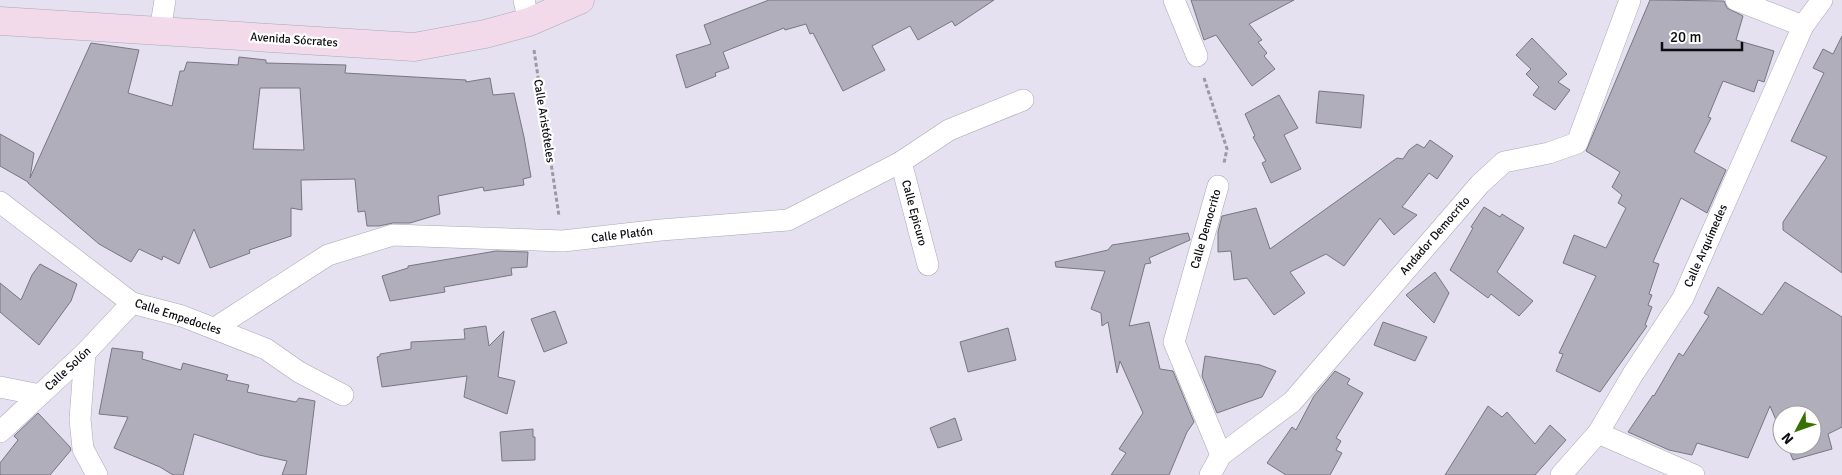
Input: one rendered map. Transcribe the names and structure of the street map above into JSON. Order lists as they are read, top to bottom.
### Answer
{
  "streets": {
    "street": [
      "Avenida Sócrates",
      "Calle Epicuro",
      "Calle Democrito",
      "Calle Platón",
      "Andador Democrito",
      "Calle Arquímedes",
      "Calle Empedocles",
      "Calle Solón"
    ],
    "path": ["Calle Aristóteles"]
  },
  "crossings": [
    ["Avenida Sócrates", "Calle Aristóteles"],
    ["Calle Aristóteles", "Calle Platón"],
    ["Calle Epicuro", "Calle Platón"],
    ["Calle Democrito", "Andador Democrito"],
    ["Calle Platón", "Calle Empedocles"],
    ["Calle Empedocles", "Calle Solón"]
  ],
  "scale_bar": "20 m",
  "north": "bottom left"
}
